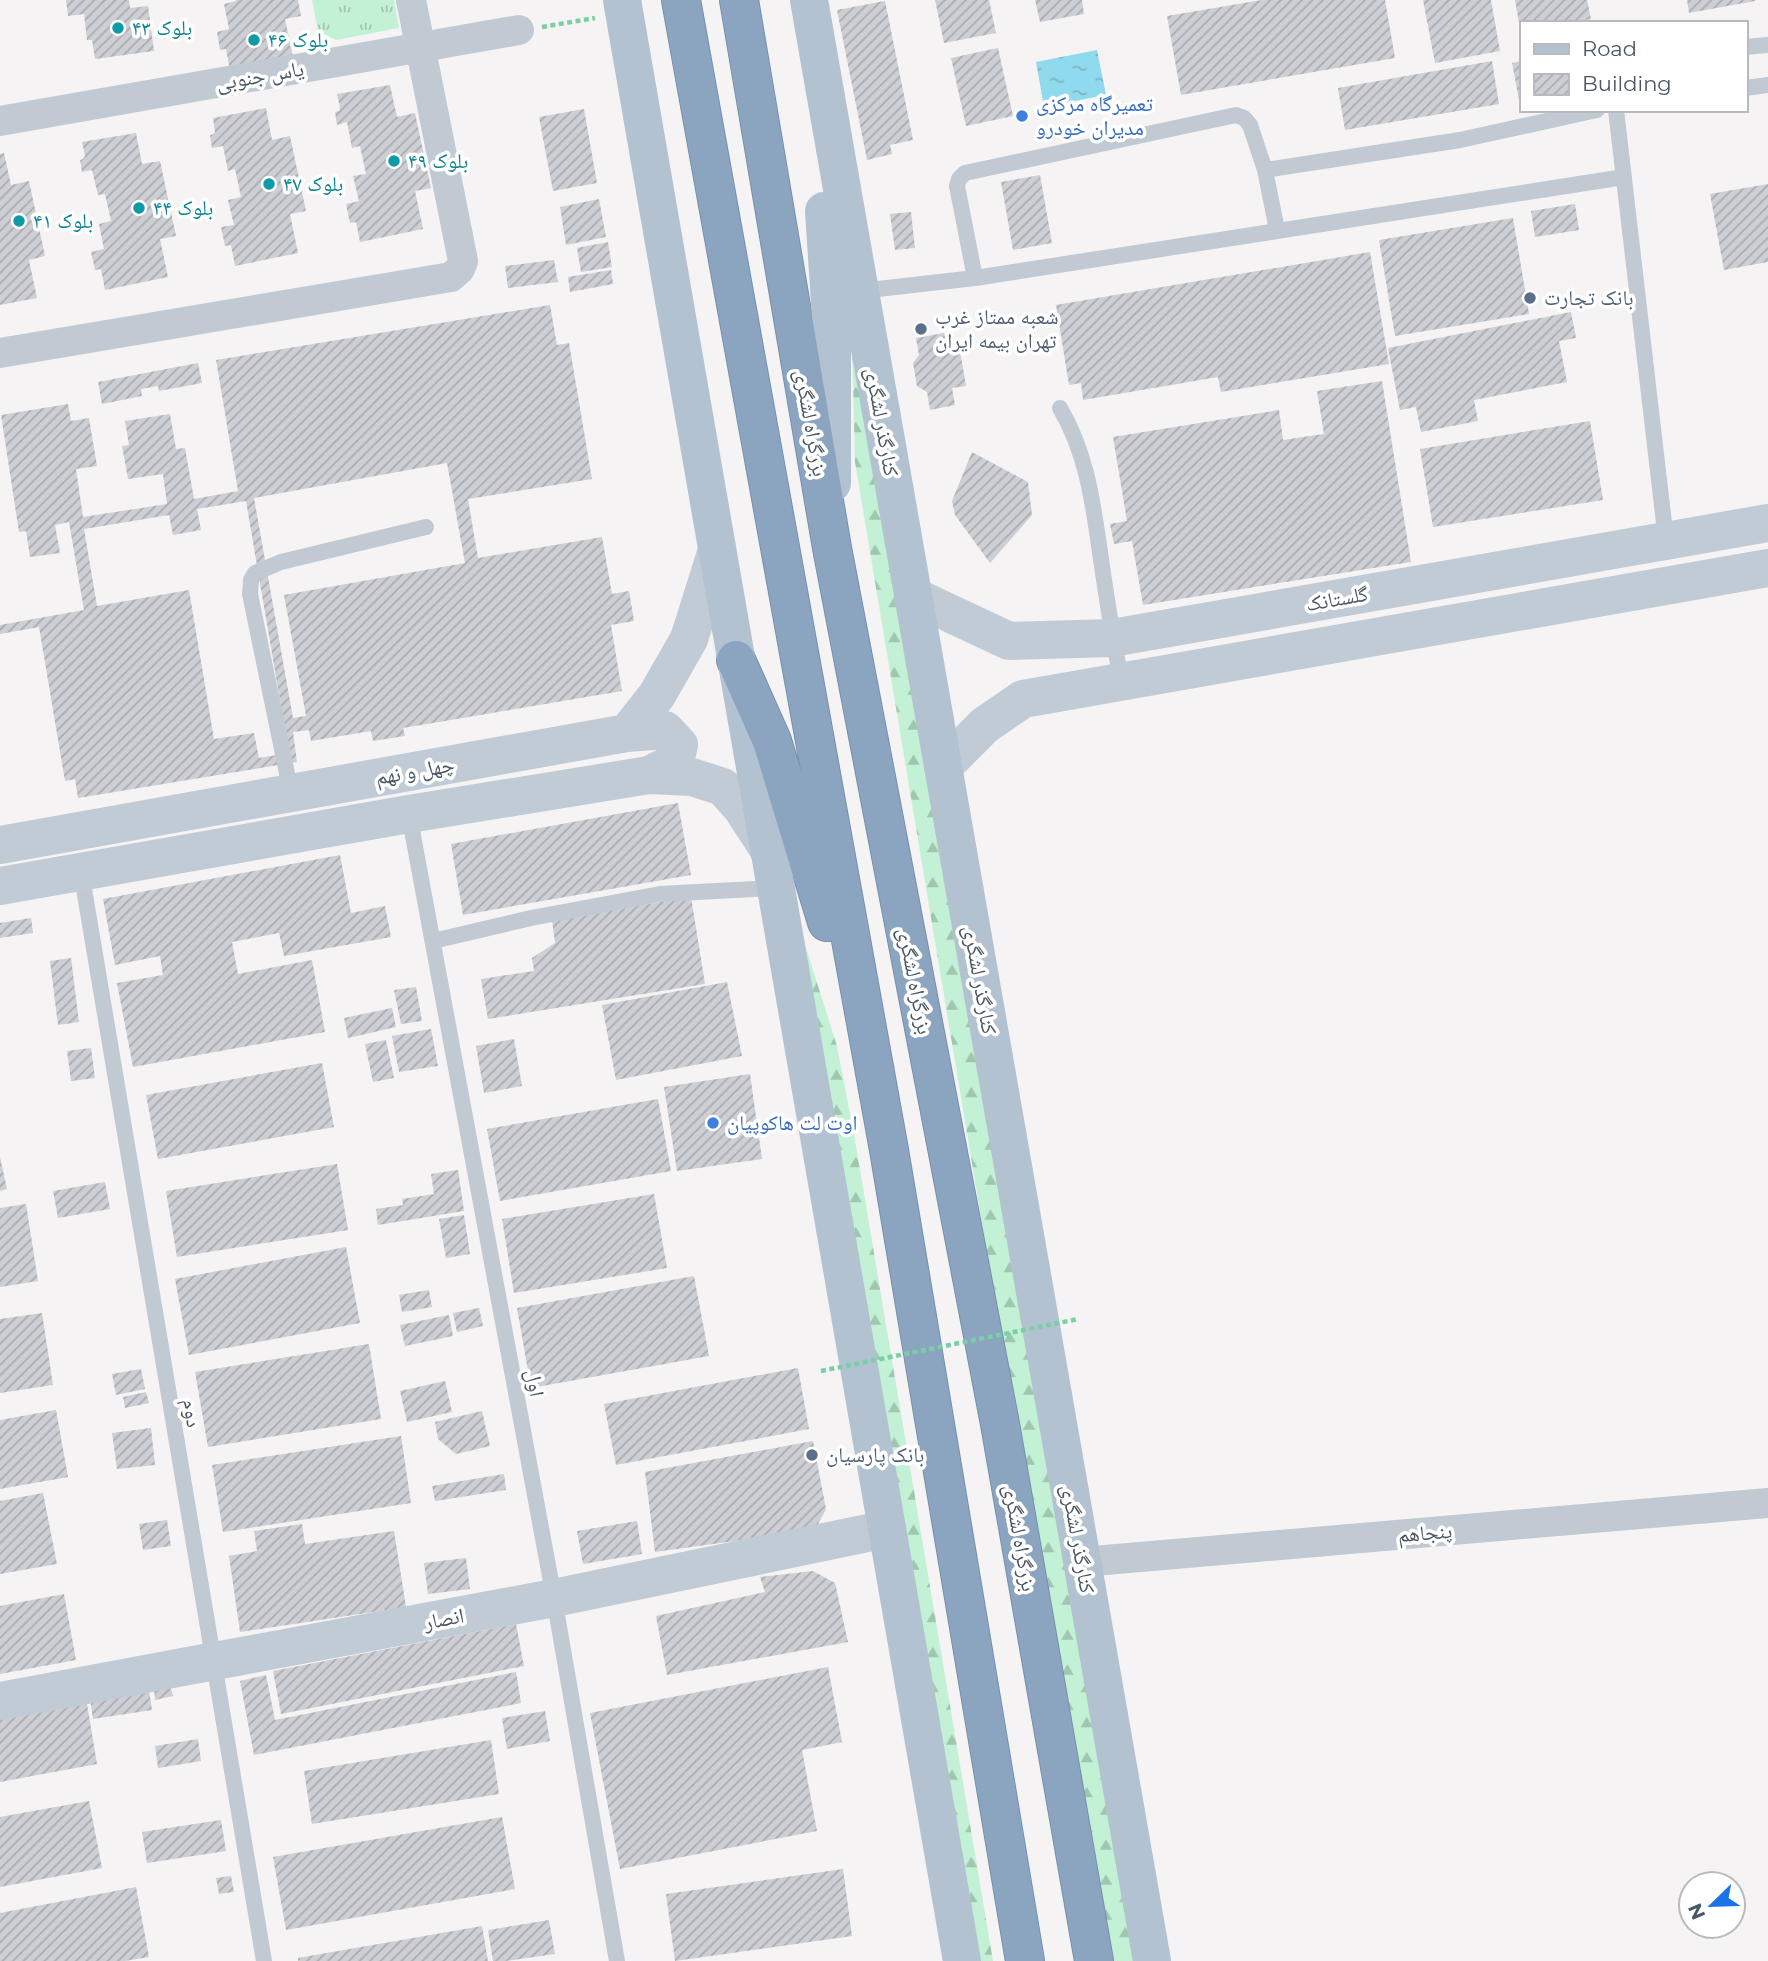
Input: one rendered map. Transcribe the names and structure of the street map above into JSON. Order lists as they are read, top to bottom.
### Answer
{
  "streets": {
    "highway": ["بزرگراه لشگری"],
    "main road": ["کنارگذر لشگری"],
    "street": [
      "یاس جنوبی",
      "گلستانک",
      "چهل و نهم",
      "پنجاهم",
      "انصار"
    ],
    "lane": ["اول", "دوم"]
  },
  "crossings": [
    ["کنارگذر لشگری", "گلستانک"],
    ["کنارگذر لشگری", "پنجاهم"],
    ["چهل و نهم", "اول"],
    ["چهل و نهم", "دوم"],
    ["اول", "انصار"],
    ["دوم", "انصار"]
  ],
  "places": [
    "بلوک ۴۳",
    "بلوک ۴۶",
    "تعمیرگاه مرکزی مدیران خودرو",
    "بلوک ۴۹",
    "بلوک ۴۷",
    "بلوک ۴۴",
    "بلوک ۴۱",
    "بانک تجارت",
    "شعبه ممتاز غرب تهران بیمه ایران",
    "اوت لت هاکوپیان",
    "بانک پارسیان"
  ],
  "legend": ["Road", "Building"],
  "north": "bottom left"
}
